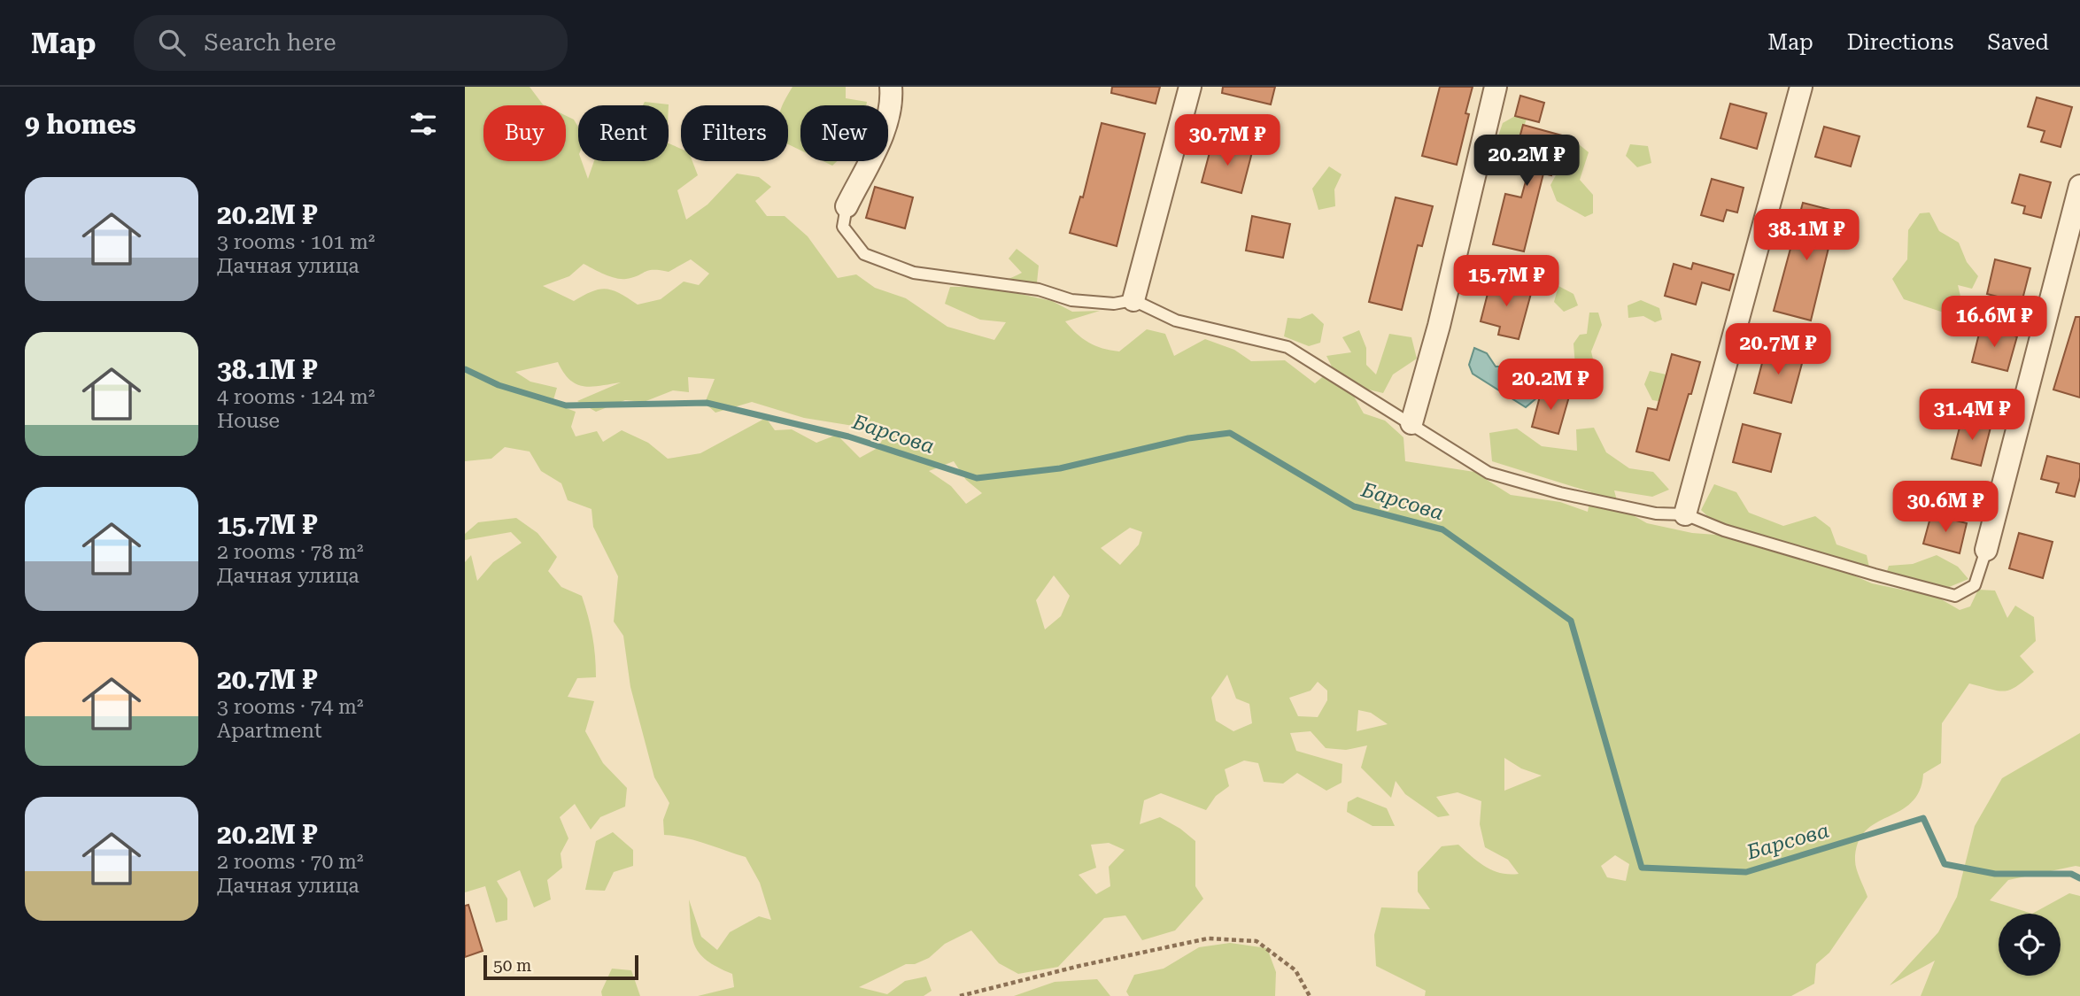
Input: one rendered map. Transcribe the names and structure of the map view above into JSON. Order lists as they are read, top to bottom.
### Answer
{
  "water": ["Барсова"],
  "scale_bar": "50 m",
  "page": {
    "header": "Map",
    "search": "Search here",
    "nav": ["Map", "Directions", "Saved"],
    "heading": "9 homes",
    "chip": [
      "Buy",
      "Rent",
      "Filters",
      "New"
    ],
    "price": [
      "30.7M ₽",
      "20.2M ₽",
      "38.1M ₽",
      "15.7M ₽",
      "16.6M ₽",
      "20.7M ₽",
      "20.2M ₽",
      "31.4M ₽",
      "30.6M ₽"
    ],
    "list": [
      {
        "name": "20.2M ₽",
        "note": "3 rooms · 101 m² · Дачная улица"
      },
      {
        "name": "38.1M ₽",
        "note": "4 rooms · 124 m² · House"
      },
      {
        "name": "15.7M ₽",
        "note": "2 rooms · 78 m² · Дачная улица"
      },
      {
        "name": "20.7M ₽",
        "note": "3 rooms · 74 m² · Apartment"
      },
      {
        "name": "20.2M ₽",
        "note": "2 rooms · 70 m² · Дачная улица"
      }
    ],
    "scale": "50 m"
  }
}
